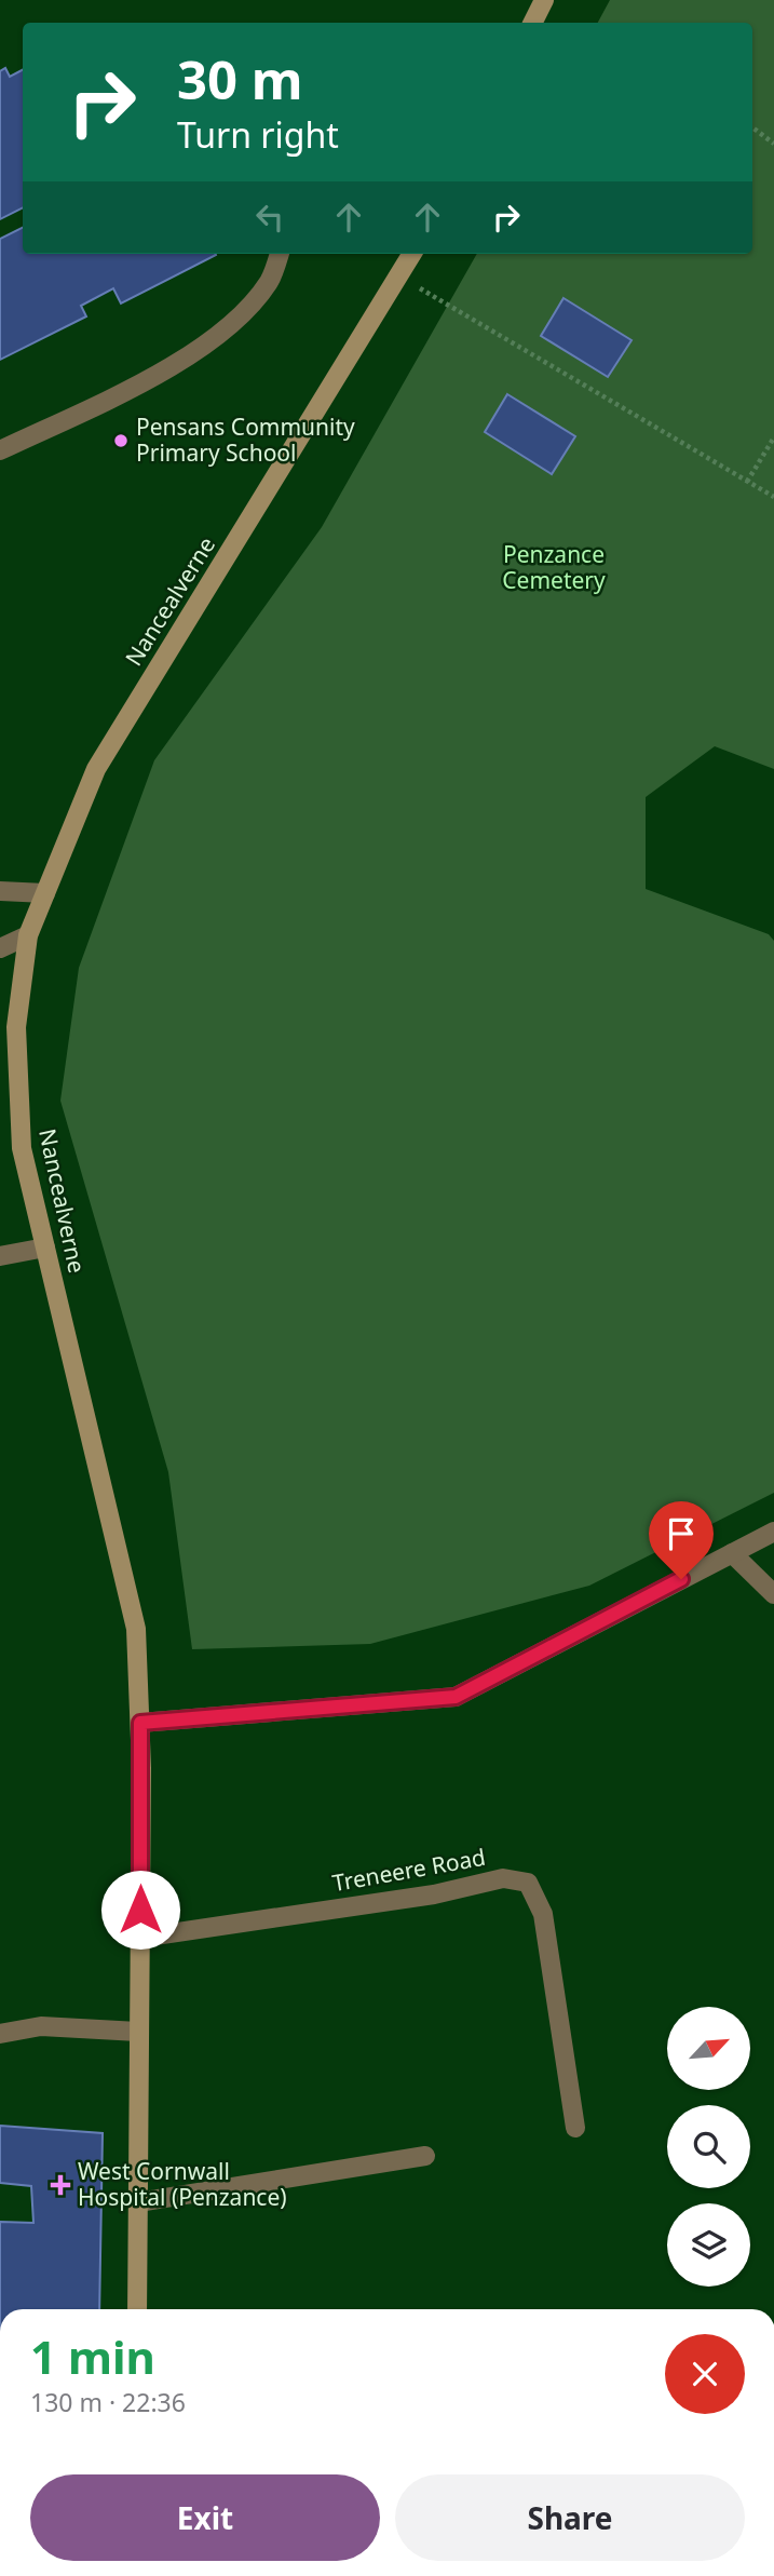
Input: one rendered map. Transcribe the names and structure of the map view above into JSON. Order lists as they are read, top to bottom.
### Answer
{
  "streets": {
    "street": ["Nancealverne", "Treneere Road"]
  },
  "crossings": [
    ["Nancealverne", "Treneere Road"]
  ],
  "parks": ["Penzance Cemetery"],
  "places": {
    "other": ["Pensans Community Primary School"],
    "health": ["West Cornwall Hospital (Penzance)"]
  },
  "north": "top right",
  "page": {
    "turn": ["30 m", "Turn right"],
    "heading": ["1 min", "130 m · 22:36"],
    "buttons": ["Exit", "Share"]
  }
}
